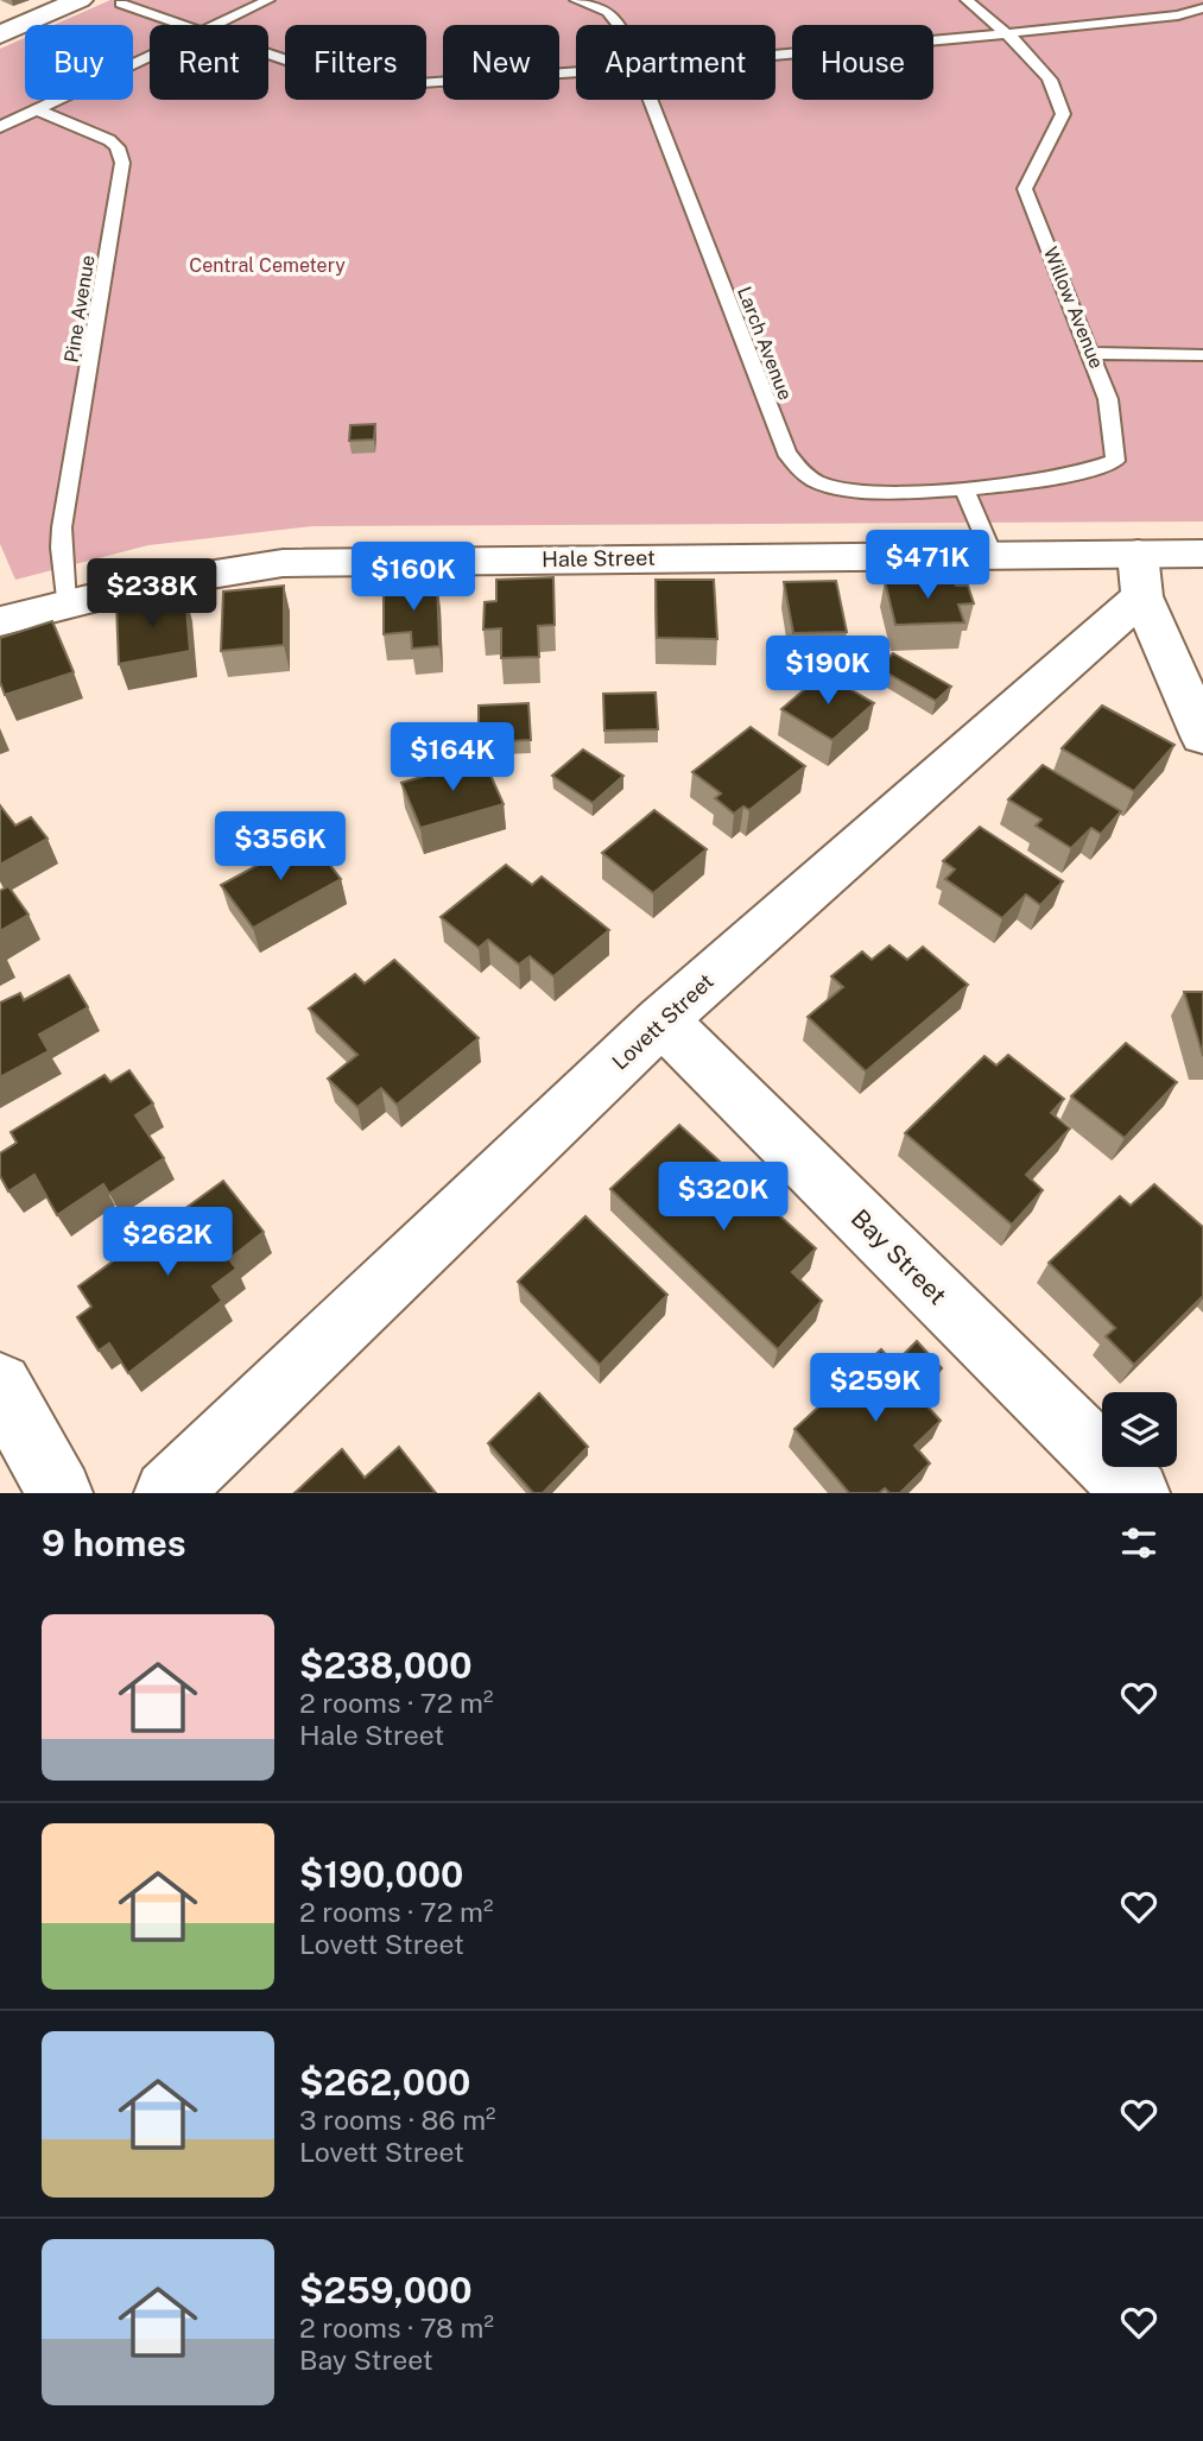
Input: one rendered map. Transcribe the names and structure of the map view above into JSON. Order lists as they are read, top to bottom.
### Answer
{
  "streets": {
    "street": ["Hale Street", "Lovett Street", "Bay Street"],
    "lane": ["Willow Avenue", "Pine Avenue", "Larch Avenue"]
  },
  "crossings": [
    ["Willow Avenue", "Larch Avenue"],
    ["Pine Avenue", "Hale Street"],
    ["Hale Street", "Lovett Street"],
    ["Lovett Street", "Bay Street"]
  ],
  "parks": ["Central Cemetery"],
  "page": {
    "chip": [
      "Buy",
      "Rent",
      "Filters",
      "New",
      "Apartment",
      "House"
    ],
    "price": [
      "$471K",
      "$160K",
      "$238K",
      "$190K",
      "$164K",
      "$356K",
      "$320K",
      "$262K",
      "$259K"
    ],
    "heading": "9 homes",
    "list": [
      {
        "name": "$238,000",
        "note": "2 rooms · 72 m² · Hale Street"
      },
      {
        "name": "$190,000",
        "note": "2 rooms · 72 m² · Lovett Street"
      },
      {
        "name": "$262,000",
        "note": "3 rooms · 86 m² · Lovett Street"
      },
      {
        "name": "$259,000",
        "note": "2 rooms · 78 m² · Bay Street"
      }
    ]
  }
}
